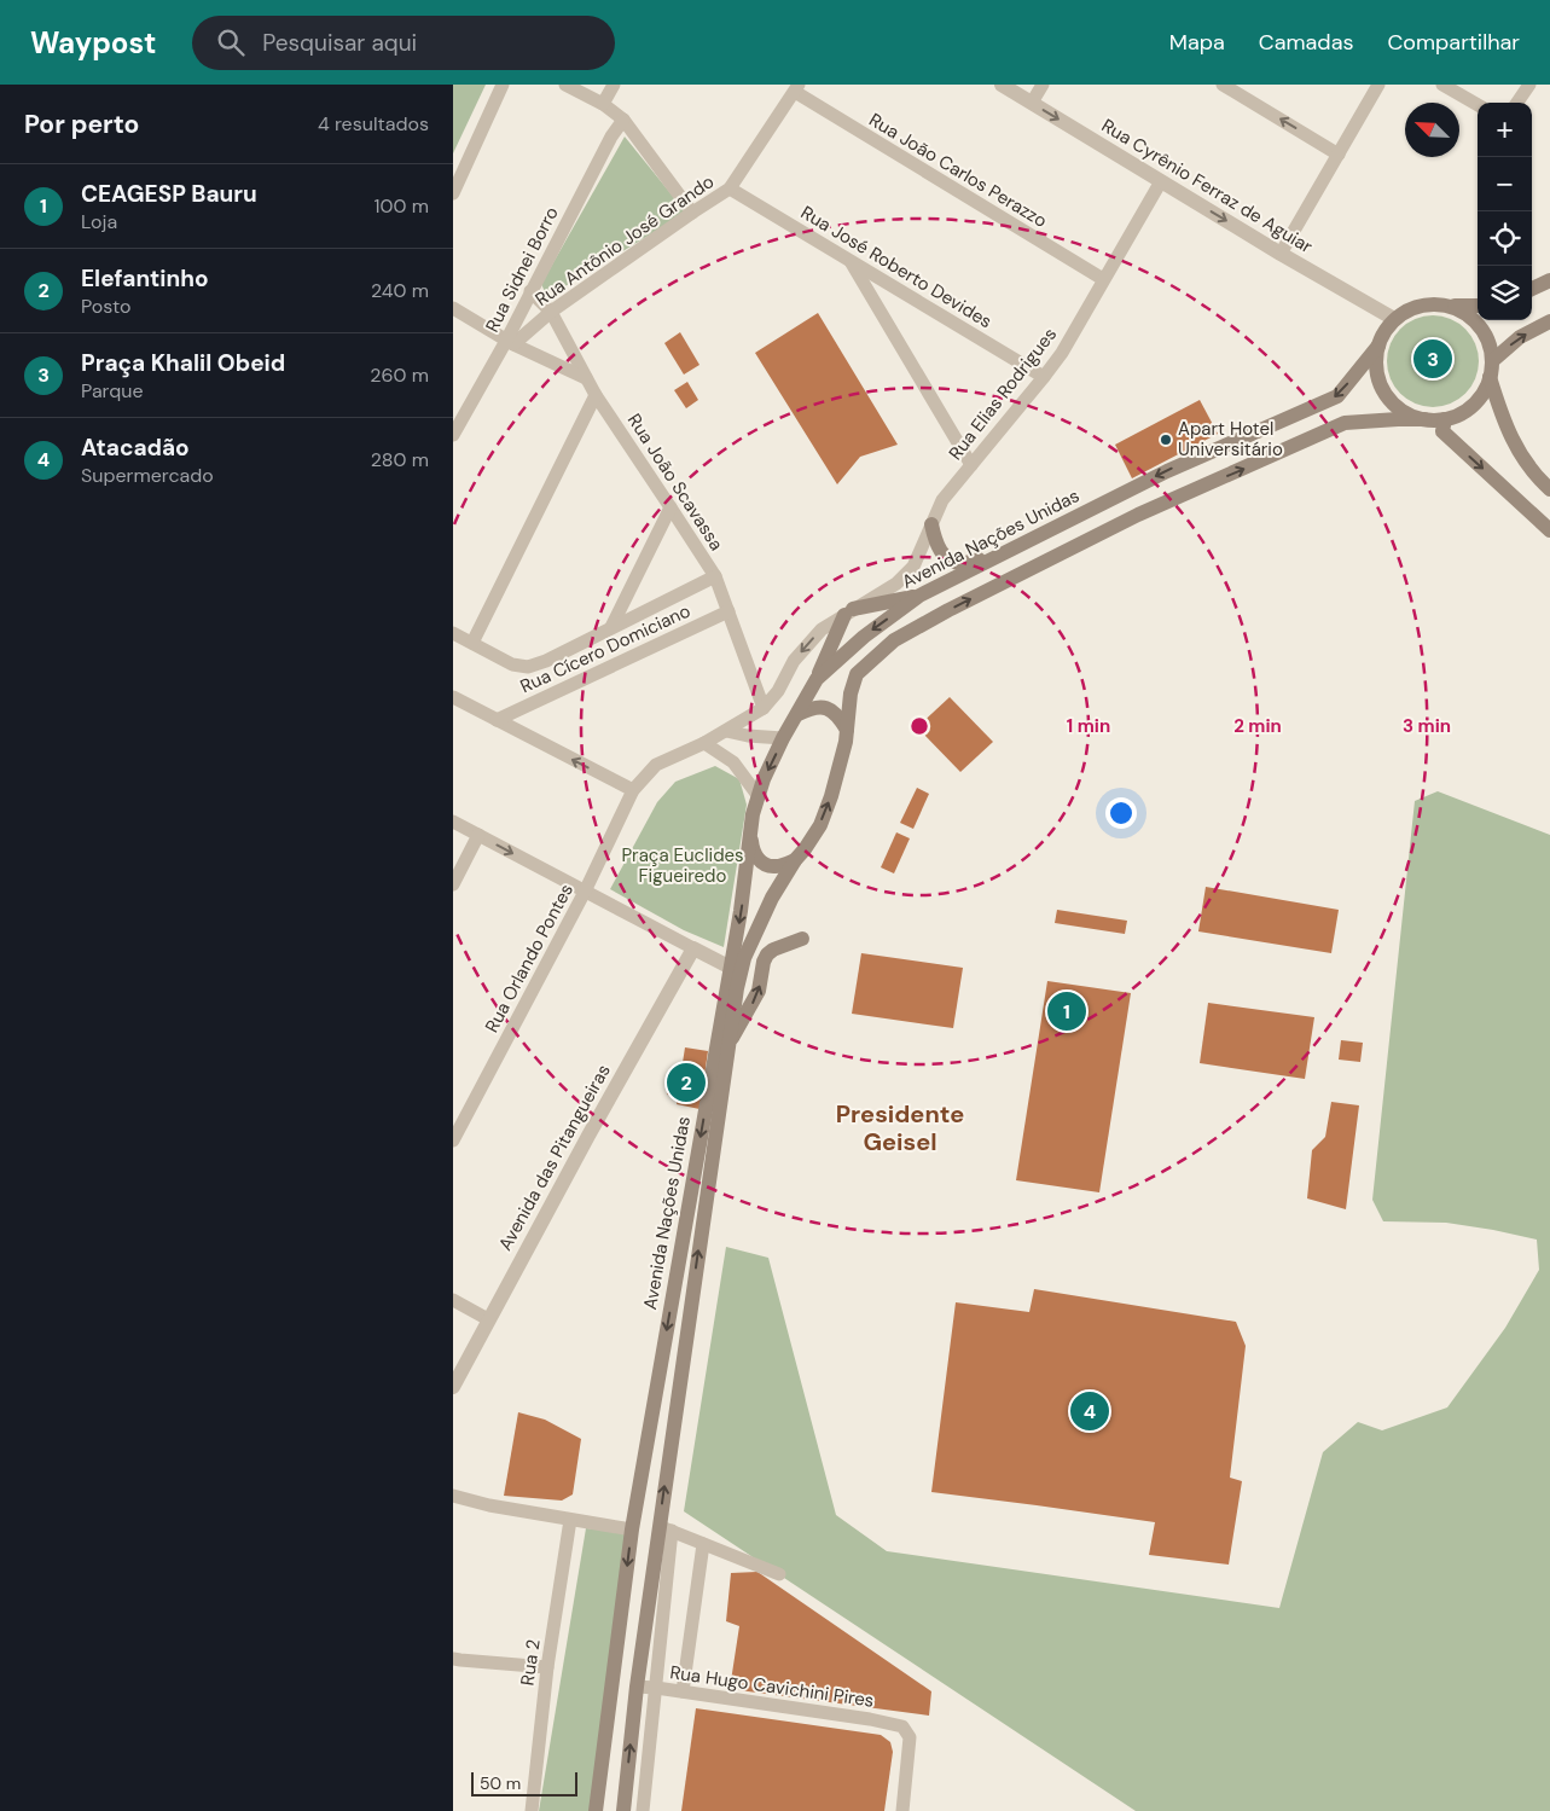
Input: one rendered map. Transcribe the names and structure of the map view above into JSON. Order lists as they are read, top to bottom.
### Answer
{
  "streets": {
    "main road": ["Avenida Nações Unidas"],
    "street": [
      "Rua João Carlos Perazzo",
      "Rua Cyrênio Ferraz de Aguiar",
      "Rua Antônio José Grando",
      "Rua José Roberto Devides",
      "Rua Sidnei Borro",
      "Rua Elias Rodrigues",
      "Rua João Scavassa",
      "Rua Cícero Domiciano",
      "Rua Orlando Pontes",
      "Avenida das Pitangueiras",
      "Rua 2",
      "Rua Hugo Cavichini Pires"
    ]
  },
  "crossings": [
    ["Rua João Carlos Perazzo", "Rua Elias Rodrigues"],
    ["Rua Cyrênio Ferraz de Aguiar", "Rua Elias Rodrigues"],
    ["Rua Cyrênio Ferraz de Aguiar", "Avenida Nações Unidas"],
    ["Rua Antônio José Grando", "Rua José Roberto Devides"],
    ["Rua Antônio José Grando", "Rua Sidnei Borro"],
    ["Rua Antônio José Grando", "Rua João Scavassa"],
    ["Rua José Roberto Devides", "Rua Elias Rodrigues"],
    ["Rua Sidnei Borro", "Rua João Scavassa"],
    ["Rua Elias Rodrigues", "Rua João Scavassa"],
    ["Rua Elias Rodrigues", "Rua Orlando Pontes"],
    ["Rua João Scavassa", "Rua Cícero Domiciano"],
    ["Rua João Scavassa", "Rua Orlando Pontes"],
    ["Avenida Nações Unidas", "Rua Hugo Cavichini Pires"]
  ],
  "districts": ["Presidente Geisel"],
  "parks": ["Praça Euclides Figueiredo"],
  "places": ["Apart Hotel Universitário"],
  "scale_bar": "50 m",
  "north": "top left",
  "page": {
    "header": "Waypost",
    "search": "Pesquisar aqui",
    "nav": ["Mapa", "Camadas", "Compartilhar"],
    "heading": ["Por perto", "4 resultados"],
    "map_buttons": ["+", "−"],
    "list": [
      {
        "mark": "1",
        "name": "CEAGESP Bauru",
        "note": "Loja",
        "value": "100 m"
      },
      {
        "mark": "2",
        "name": "Elefantinho",
        "note": "Posto",
        "value": "240 m"
      },
      {
        "mark": "3",
        "name": "Praça Khalil Obeid",
        "note": "Parque",
        "value": "260 m"
      },
      {
        "mark": "4",
        "name": "Atacadão",
        "note": "Supermercado",
        "value": "280 m"
      }
    ],
    "pins": [
      "3",
      "1",
      "2",
      "4"
    ],
    "scale": "50 m"
  },
  "rings": ["1 min", "2 min", "3 min"]
}
